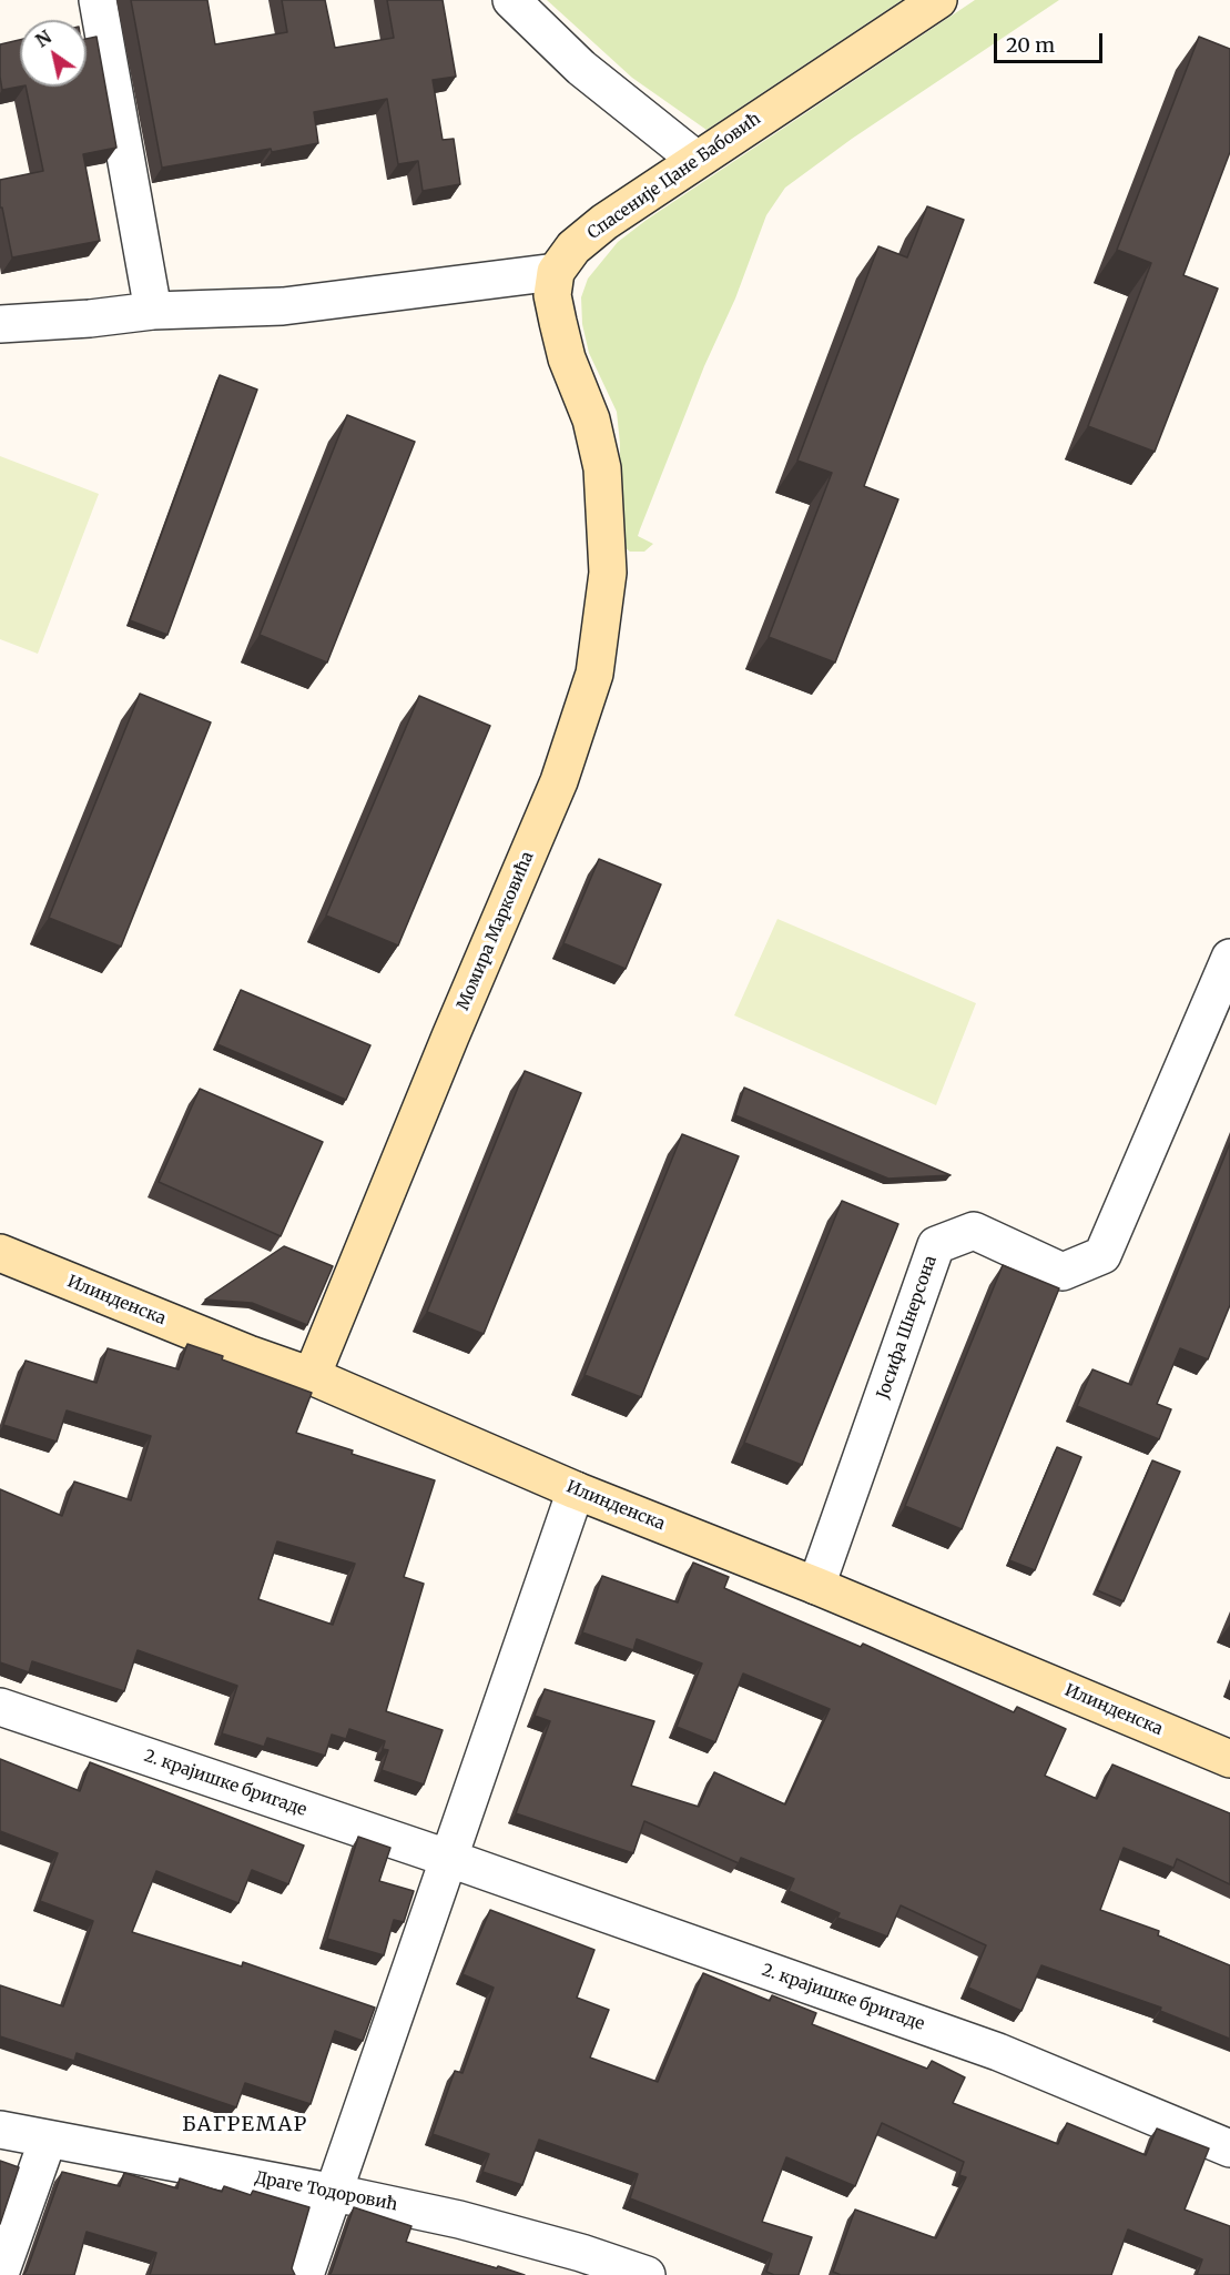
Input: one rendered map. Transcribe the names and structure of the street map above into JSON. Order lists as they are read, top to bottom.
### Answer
{
  "streets": {
    "street": [
      "Спасеније Цане Бабовић",
      "Момира Марковића",
      "Илинденска",
      "Јосифа Шнерсона",
      "2. крајишке бригаде",
      "Драге Тодоровић"
    ]
  },
  "crossings": [
    ["Спасеније Цане Бабовић", "Момира Марковића"],
    ["Момира Марковића", "Илинденска"],
    ["Илинденска", "Јосифа Шнерсона"]
  ],
  "districts": ["БАГРЕМАР"],
  "scale_bar": "20 m",
  "north": "top left"
}
